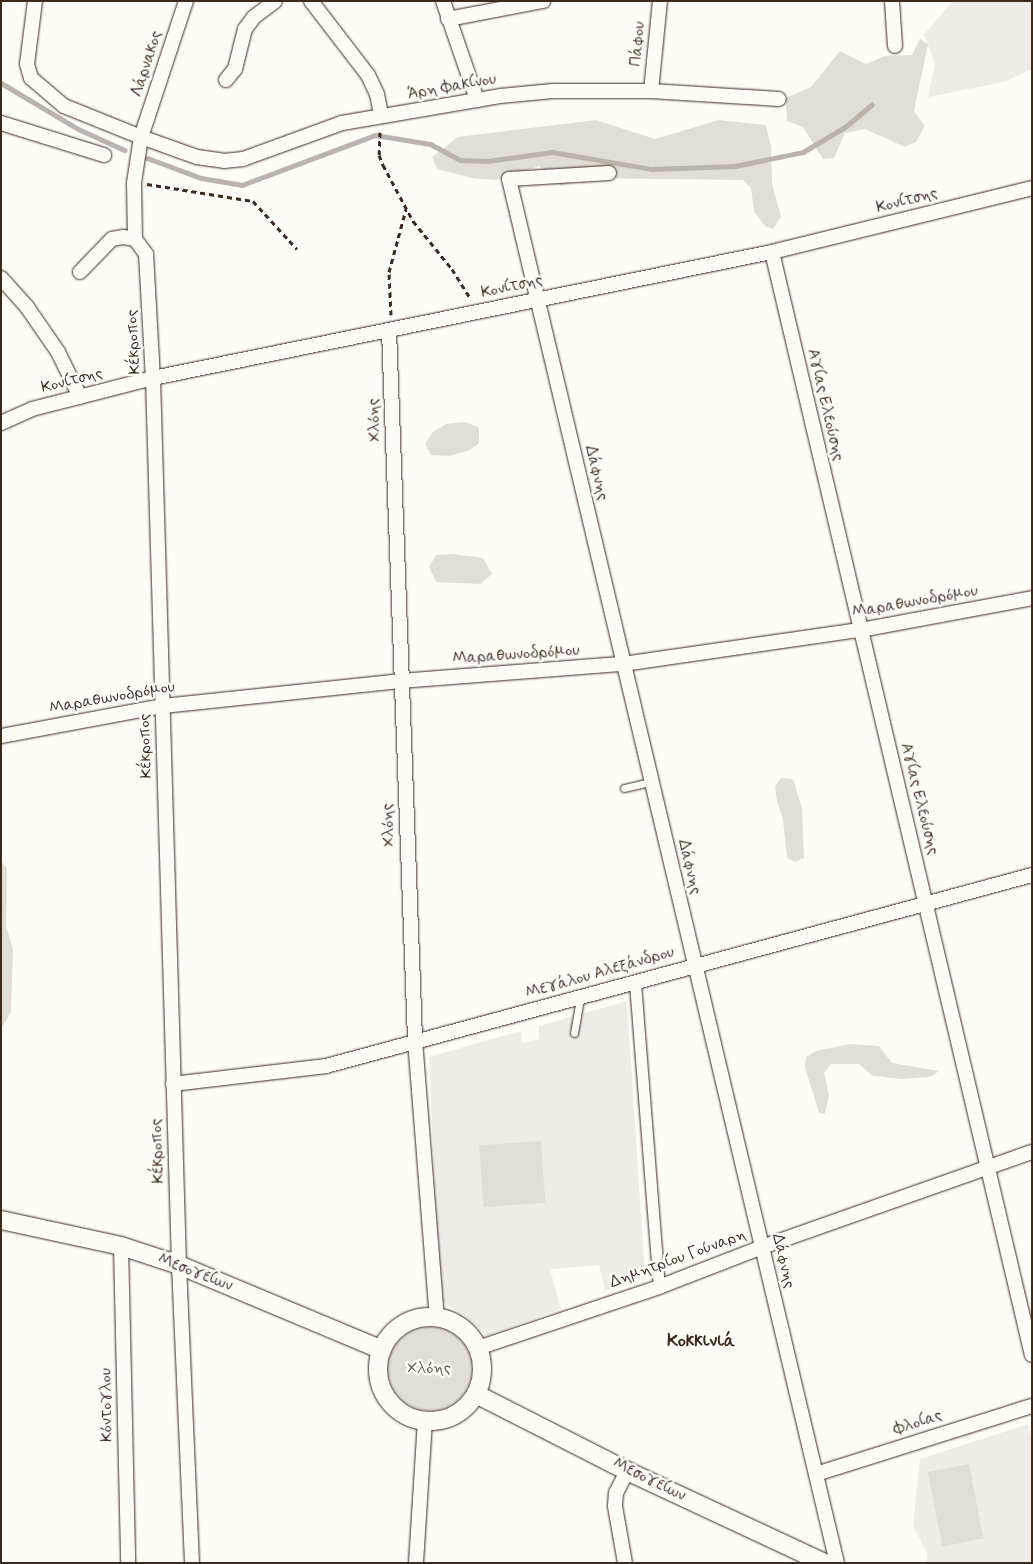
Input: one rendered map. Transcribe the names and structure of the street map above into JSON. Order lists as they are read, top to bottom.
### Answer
{
  "streets": {
    "street": [
      "Πάφου",
      "Λάρνακος",
      "Άρη Φακίνου",
      "Κονίτσης",
      "Κέκροπος",
      "Αγίας Ελεούσης",
      "Χλόης",
      "Δάφνης",
      "Μαραθωνοδρόμου",
      "Μεγάλου Αλεξάνδρου",
      "Δημητρίου Γούναρη",
      "Μεσογείων",
      "Κόντογλου",
      "Φλοίας"
    ]
  },
  "crossings": [
    ["Πάφου", "Άρη Φακίνου"],
    ["Λάρνακος", "Άρη Φακίνου"],
    ["Λάρνακος", "Κέκροπος"],
    ["Άρη Φακίνου", "Κέκροπος"],
    ["Κονίτσης", "Κέκροπος"],
    ["Κονίτσης", "Αγίας Ελεούσης"],
    ["Κονίτσης", "Χλόης"],
    ["Κονίτσης", "Δάφνης"],
    ["Κέκροπος", "Μαραθωνοδρόμου"],
    ["Κέκροπος", "Μεγάλου Αλεξάνδρου"],
    ["Κέκροπος", "Μεσογείων"],
    ["Αγίας Ελεούσης", "Μαραθωνοδρόμου"],
    ["Αγίας Ελεούσης", "Μεγάλου Αλεξάνδρου"],
    ["Αγίας Ελεούσης", "Δημητρίου Γούναρη"],
    ["Χλόης", "Μαραθωνοδρόμου"],
    ["Χλόης", "Μεγάλου Αλεξάνδρου"],
    ["Χλόης", "Δημητρίου Γούναρη"],
    ["Χλόης", "Μεσογείων"],
    ["Δάφνης", "Μαραθωνοδρόμου"],
    ["Δάφνης", "Μεγάλου Αλεξάνδρου"],
    ["Δάφνης", "Δημητρίου Γούναρη"],
    ["Δάφνης", "Φλοίας"],
    ["Δημητρίου Γούναρη", "Μεσογείων"],
    ["Μεσογείων", "Κόντογλου"]
  ],
  "districts": ["Κοκκινιά"],
  "parks": ["Χλόης"]
}
